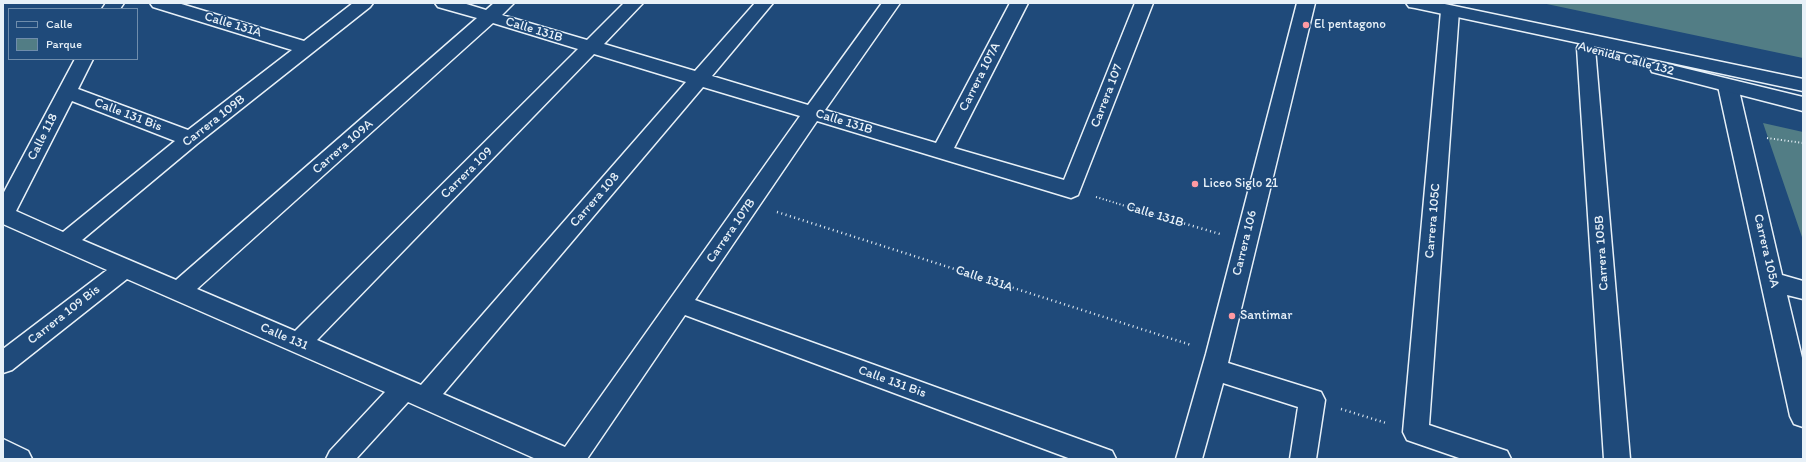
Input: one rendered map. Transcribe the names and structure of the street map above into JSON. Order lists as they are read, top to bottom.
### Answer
{
  "streets": {
    "street": [
      "Calle 131A",
      "Calle 131B",
      "Avenida Calle 132",
      "Carrera 107A",
      "Carrera 107",
      "Calle 131 Bis",
      "Carrera 109B",
      "Calle 118",
      "Carrera 109A",
      "Carrera 109",
      "Carrera 108",
      "Carrera 105C",
      "Carrera 107B",
      "Carrera 106",
      "Carrera 105A",
      "Carrera 105B",
      "Carrera 109 Bis",
      "Calle 131"
    ]
  },
  "crossings": [
    ["Calle 131A", "Carrera 109B"],
    ["Calle 131A", "Carrera 107B"],
    ["Calle 131A", "Carrera 106"],
    ["Calle 131B", "Carrera 107A"],
    ["Calle 131B", "Carrera 107"],
    ["Calle 131B", "Carrera 109A"],
    ["Calle 131B", "Carrera 109"],
    ["Calle 131B", "Carrera 108"],
    ["Calle 131B", "Carrera 107B"],
    ["Calle 131B", "Carrera 106"],
    ["Avenida Calle 132", "Carrera 105C"],
    ["Avenida Calle 132", "Carrera 105A"],
    ["Avenida Calle 132", "Carrera 105B"],
    ["Calle 131 Bis", "Carrera 109B"],
    ["Calle 131 Bis", "Calle 118"],
    ["Calle 131 Bis", "Carrera 107B"],
    ["Carrera 109B", "Calle 131"],
    ["Calle 118", "Calle 131"],
    ["Carrera 109A", "Calle 131"],
    ["Carrera 109", "Calle 131"],
    ["Carrera 108", "Calle 131"],
    ["Carrera 109 Bis", "Calle 131"]
  ],
  "places": ["El pentagono", "Liceo Siglo 21", "Santimar"],
  "legend": ["Calle", "Parque"]
}
